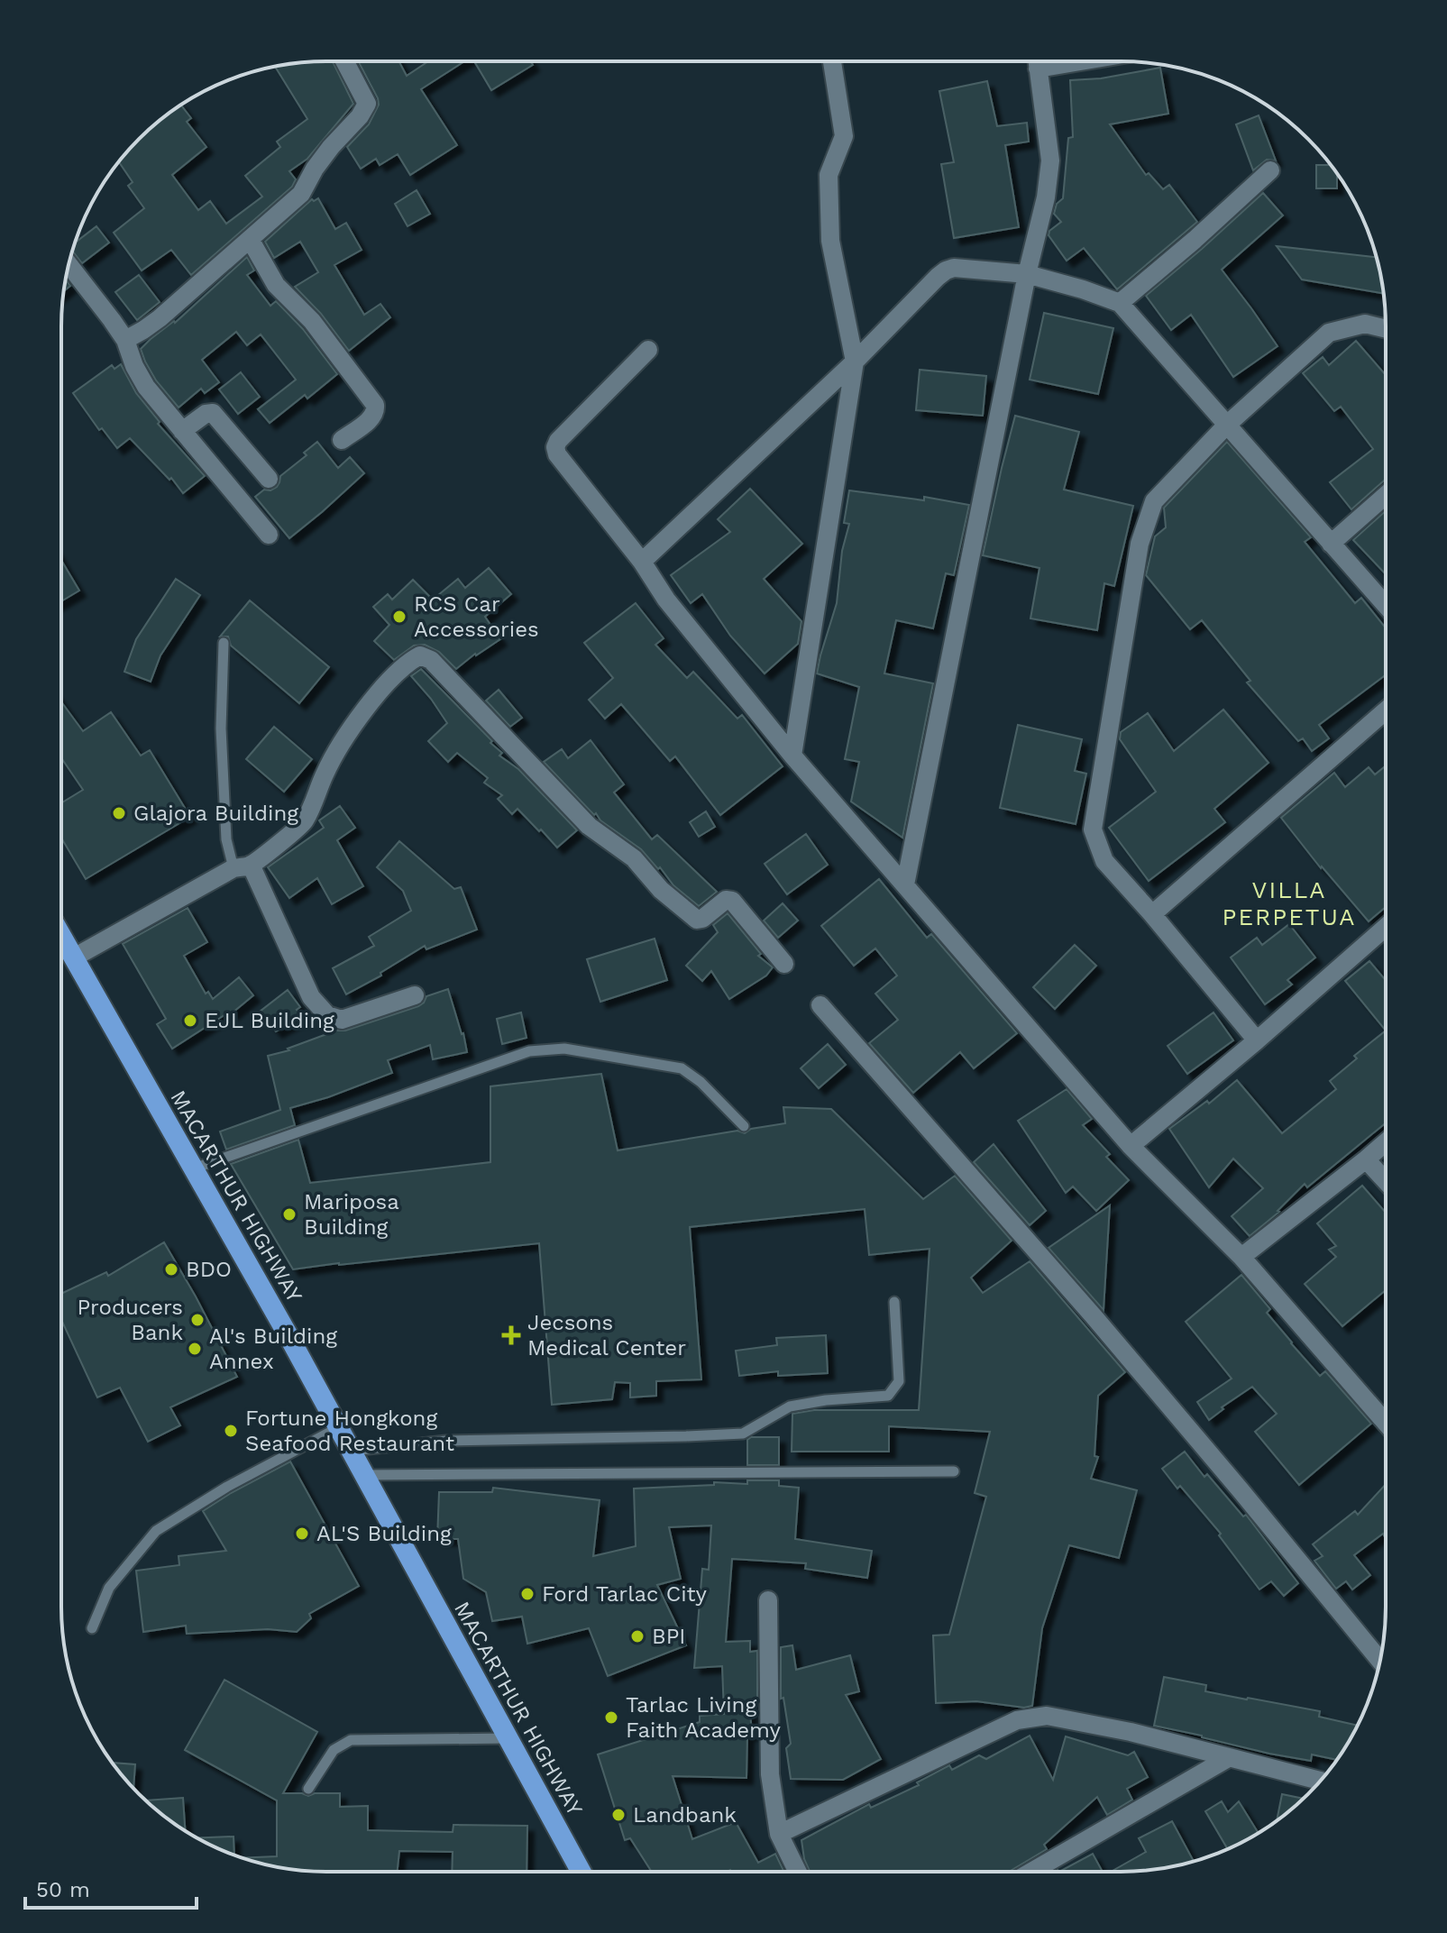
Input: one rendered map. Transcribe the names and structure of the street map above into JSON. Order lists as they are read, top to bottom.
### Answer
{
  "streets": {
    "highway": ["MACARTHUR HIGHWAY"]
  },
  "districts": ["VILLA PERPETUA"],
  "places": {
    "other": [
      "RCS Car Accessories",
      "Glajora Building",
      "EJL Building",
      "Mariposa Building",
      "BDO",
      "Producers Bank",
      "Al's Building Annex",
      "Fortune Hongkong Seafood Restaurant",
      "AL'S Building",
      "Ford Tarlac City",
      "BPI",
      "Tarlac Living Faith Academy",
      "Landbank"
    ],
    "health": ["Jecsons Medical Center"]
  },
  "scale_bar": "50 m"
}
